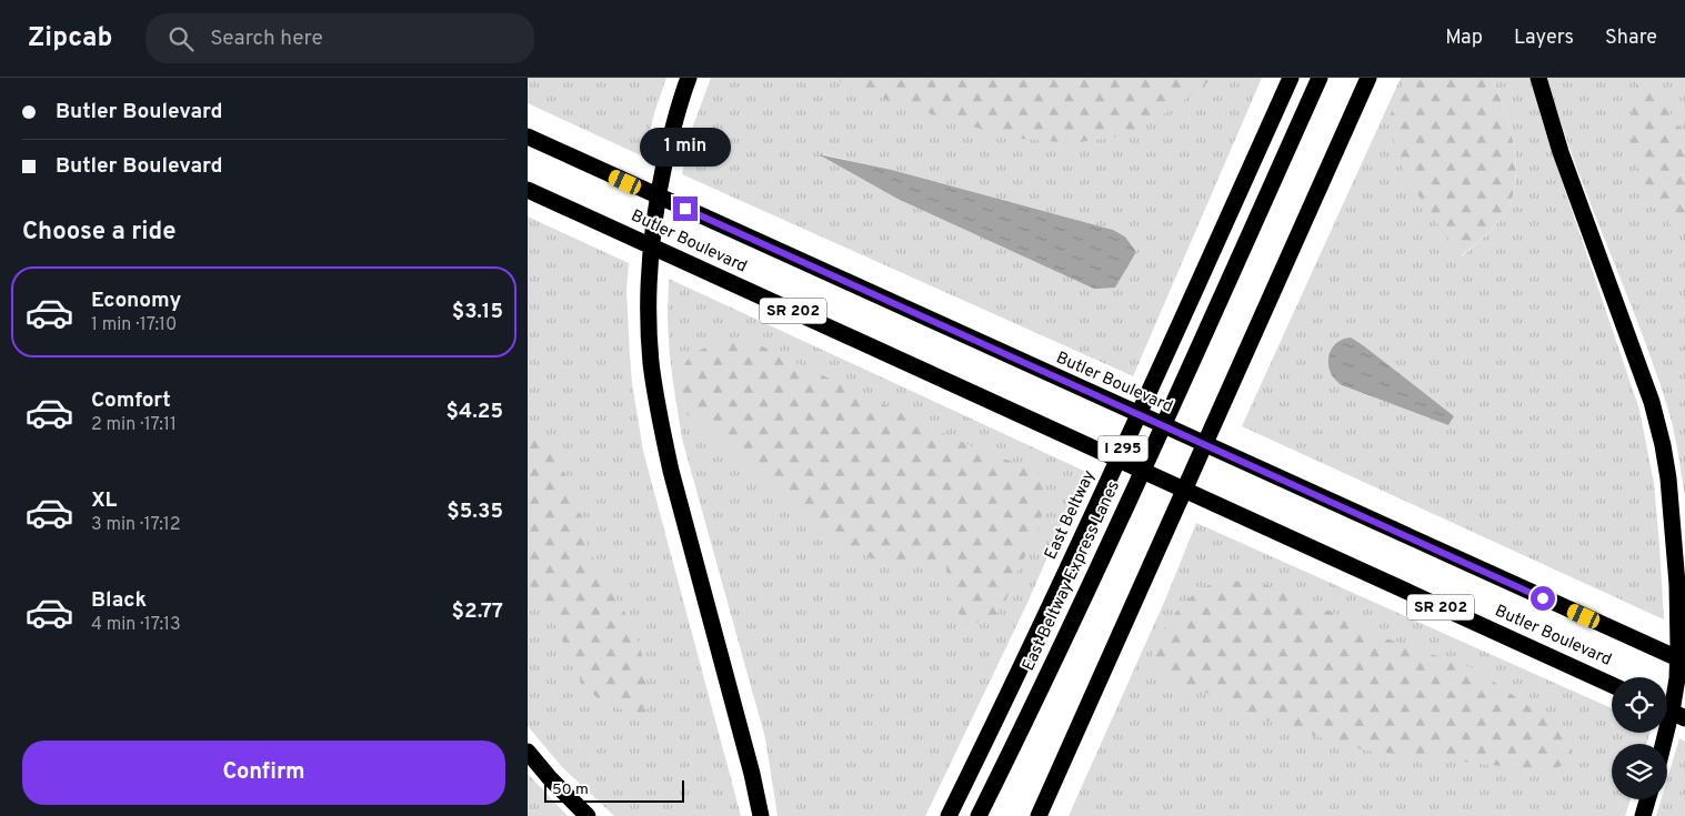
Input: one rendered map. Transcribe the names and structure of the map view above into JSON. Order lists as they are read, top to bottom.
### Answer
{
  "streets": {
    "highway": [
      "Butler Boulevard",
      "SR 202",
      "I 295",
      "East Beltway",
      "East Beltway Express Lanes"
    ]
  },
  "scale_bar": "50 m",
  "page": {
    "header": "Zipcab",
    "search": "Search here",
    "nav": ["Map", "Layers", "Share"],
    "banner": ["Butler Boulevard", "Butler Boulevard"],
    "bubble": "1 min",
    "heading": "Choose a ride",
    "list": [
      {
        "name": "Economy",
        "note": "1 min · 17:10",
        "value": "$3.15"
      },
      {
        "name": "Comfort",
        "note": "2 min · 17:11",
        "value": "$4.25"
      },
      {
        "name": "XL",
        "note": "3 min · 17:12",
        "value": "$5.35"
      },
      {
        "name": "Black",
        "note": "4 min · 17:13",
        "value": "$2.77"
      }
    ],
    "buttons": "Confirm",
    "scale": "50 m"
  }
}
